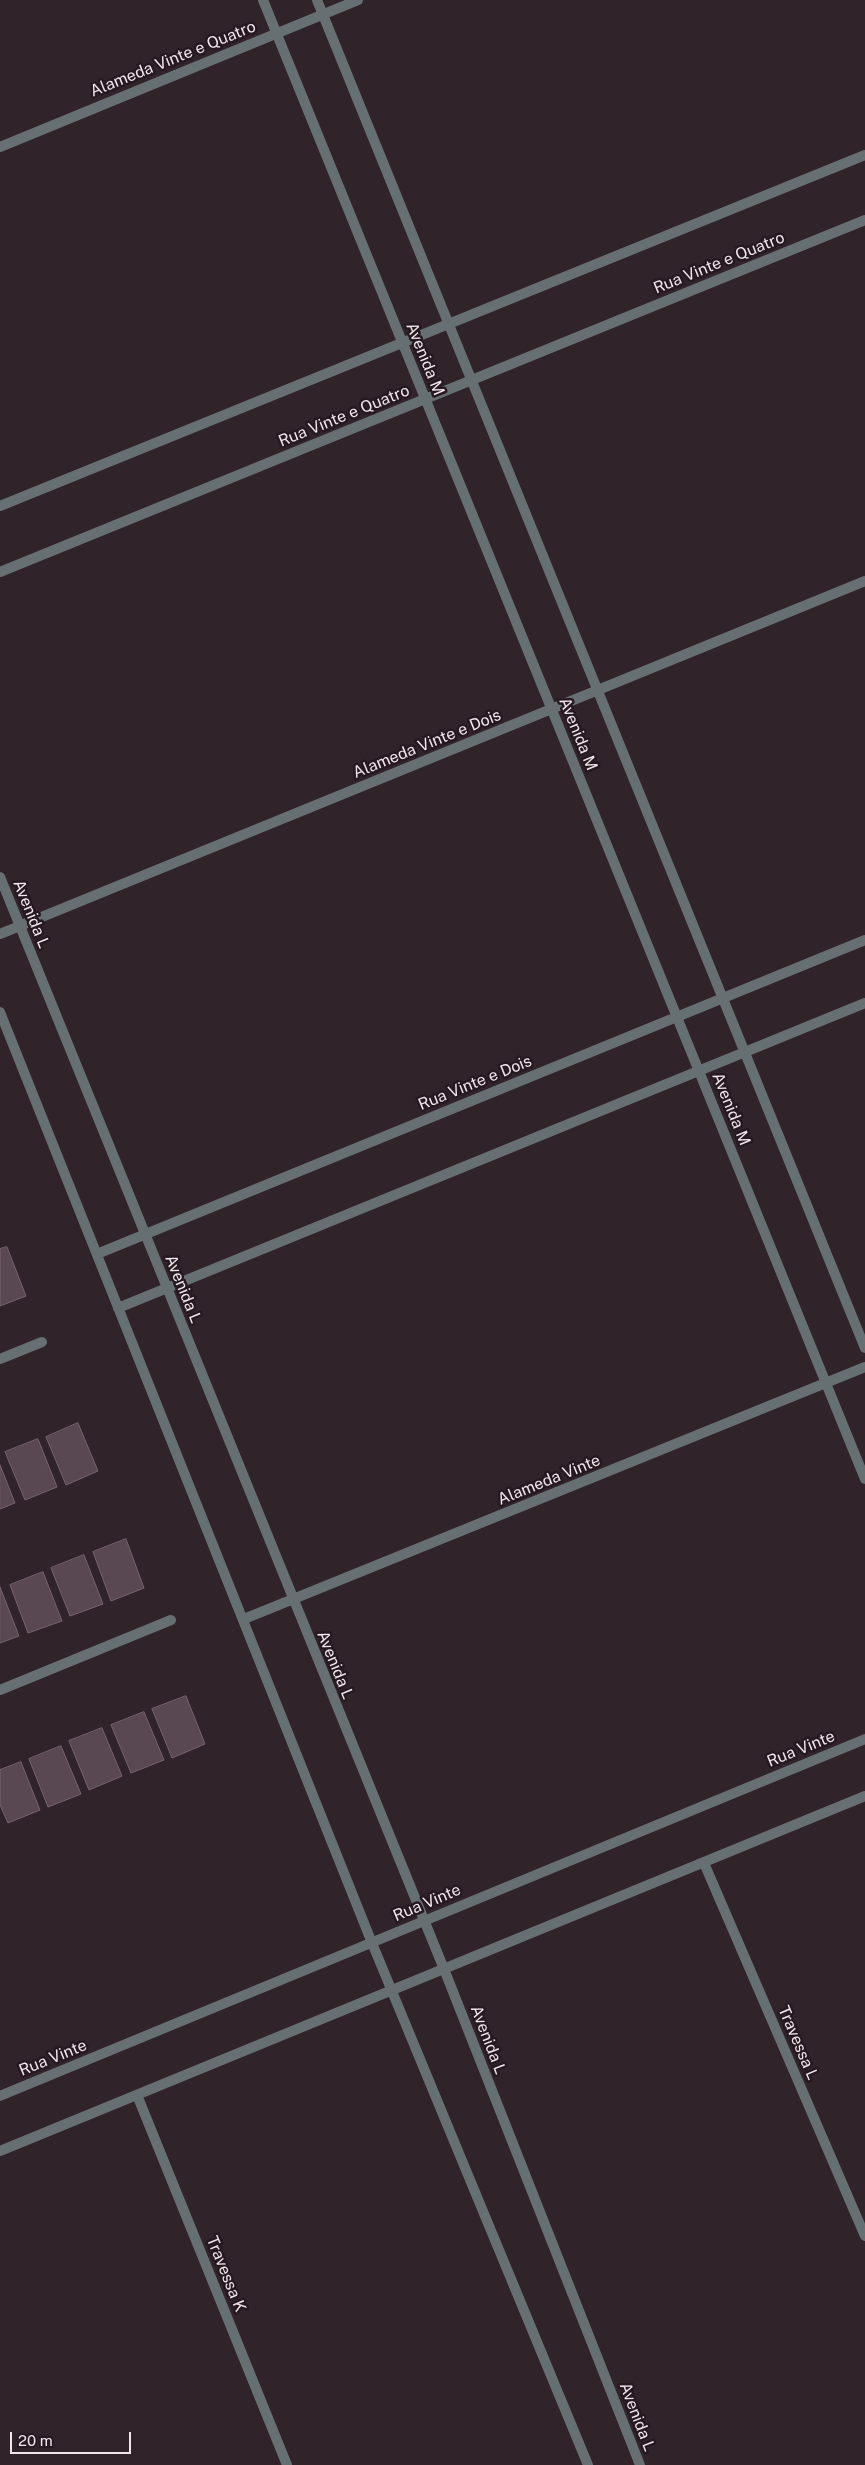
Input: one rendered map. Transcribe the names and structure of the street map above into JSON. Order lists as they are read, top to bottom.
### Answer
{
  "streets": {
    "street": [
      "Alameda Vinte e Quatro",
      "Rua Vinte e Quatro",
      "Avenida M",
      "Alameda Vinte e Dois",
      "Avenida L",
      "Rua Vinte e Dois",
      "Alameda Vinte",
      "Rua Vinte",
      "Travessa L",
      "Travessa K"
    ]
  },
  "crossings": [
    ["Alameda Vinte e Quatro", "Avenida M"],
    ["Rua Vinte e Quatro", "Avenida M"],
    ["Avenida M", "Alameda Vinte e Dois"],
    ["Avenida M", "Rua Vinte e Dois"],
    ["Avenida M", "Alameda Vinte"],
    ["Alameda Vinte e Dois", "Avenida L"],
    ["Avenida L", "Rua Vinte e Dois"],
    ["Avenida L", "Alameda Vinte"],
    ["Avenida L", "Rua Vinte"]
  ],
  "scale_bar": "20 m"
}
